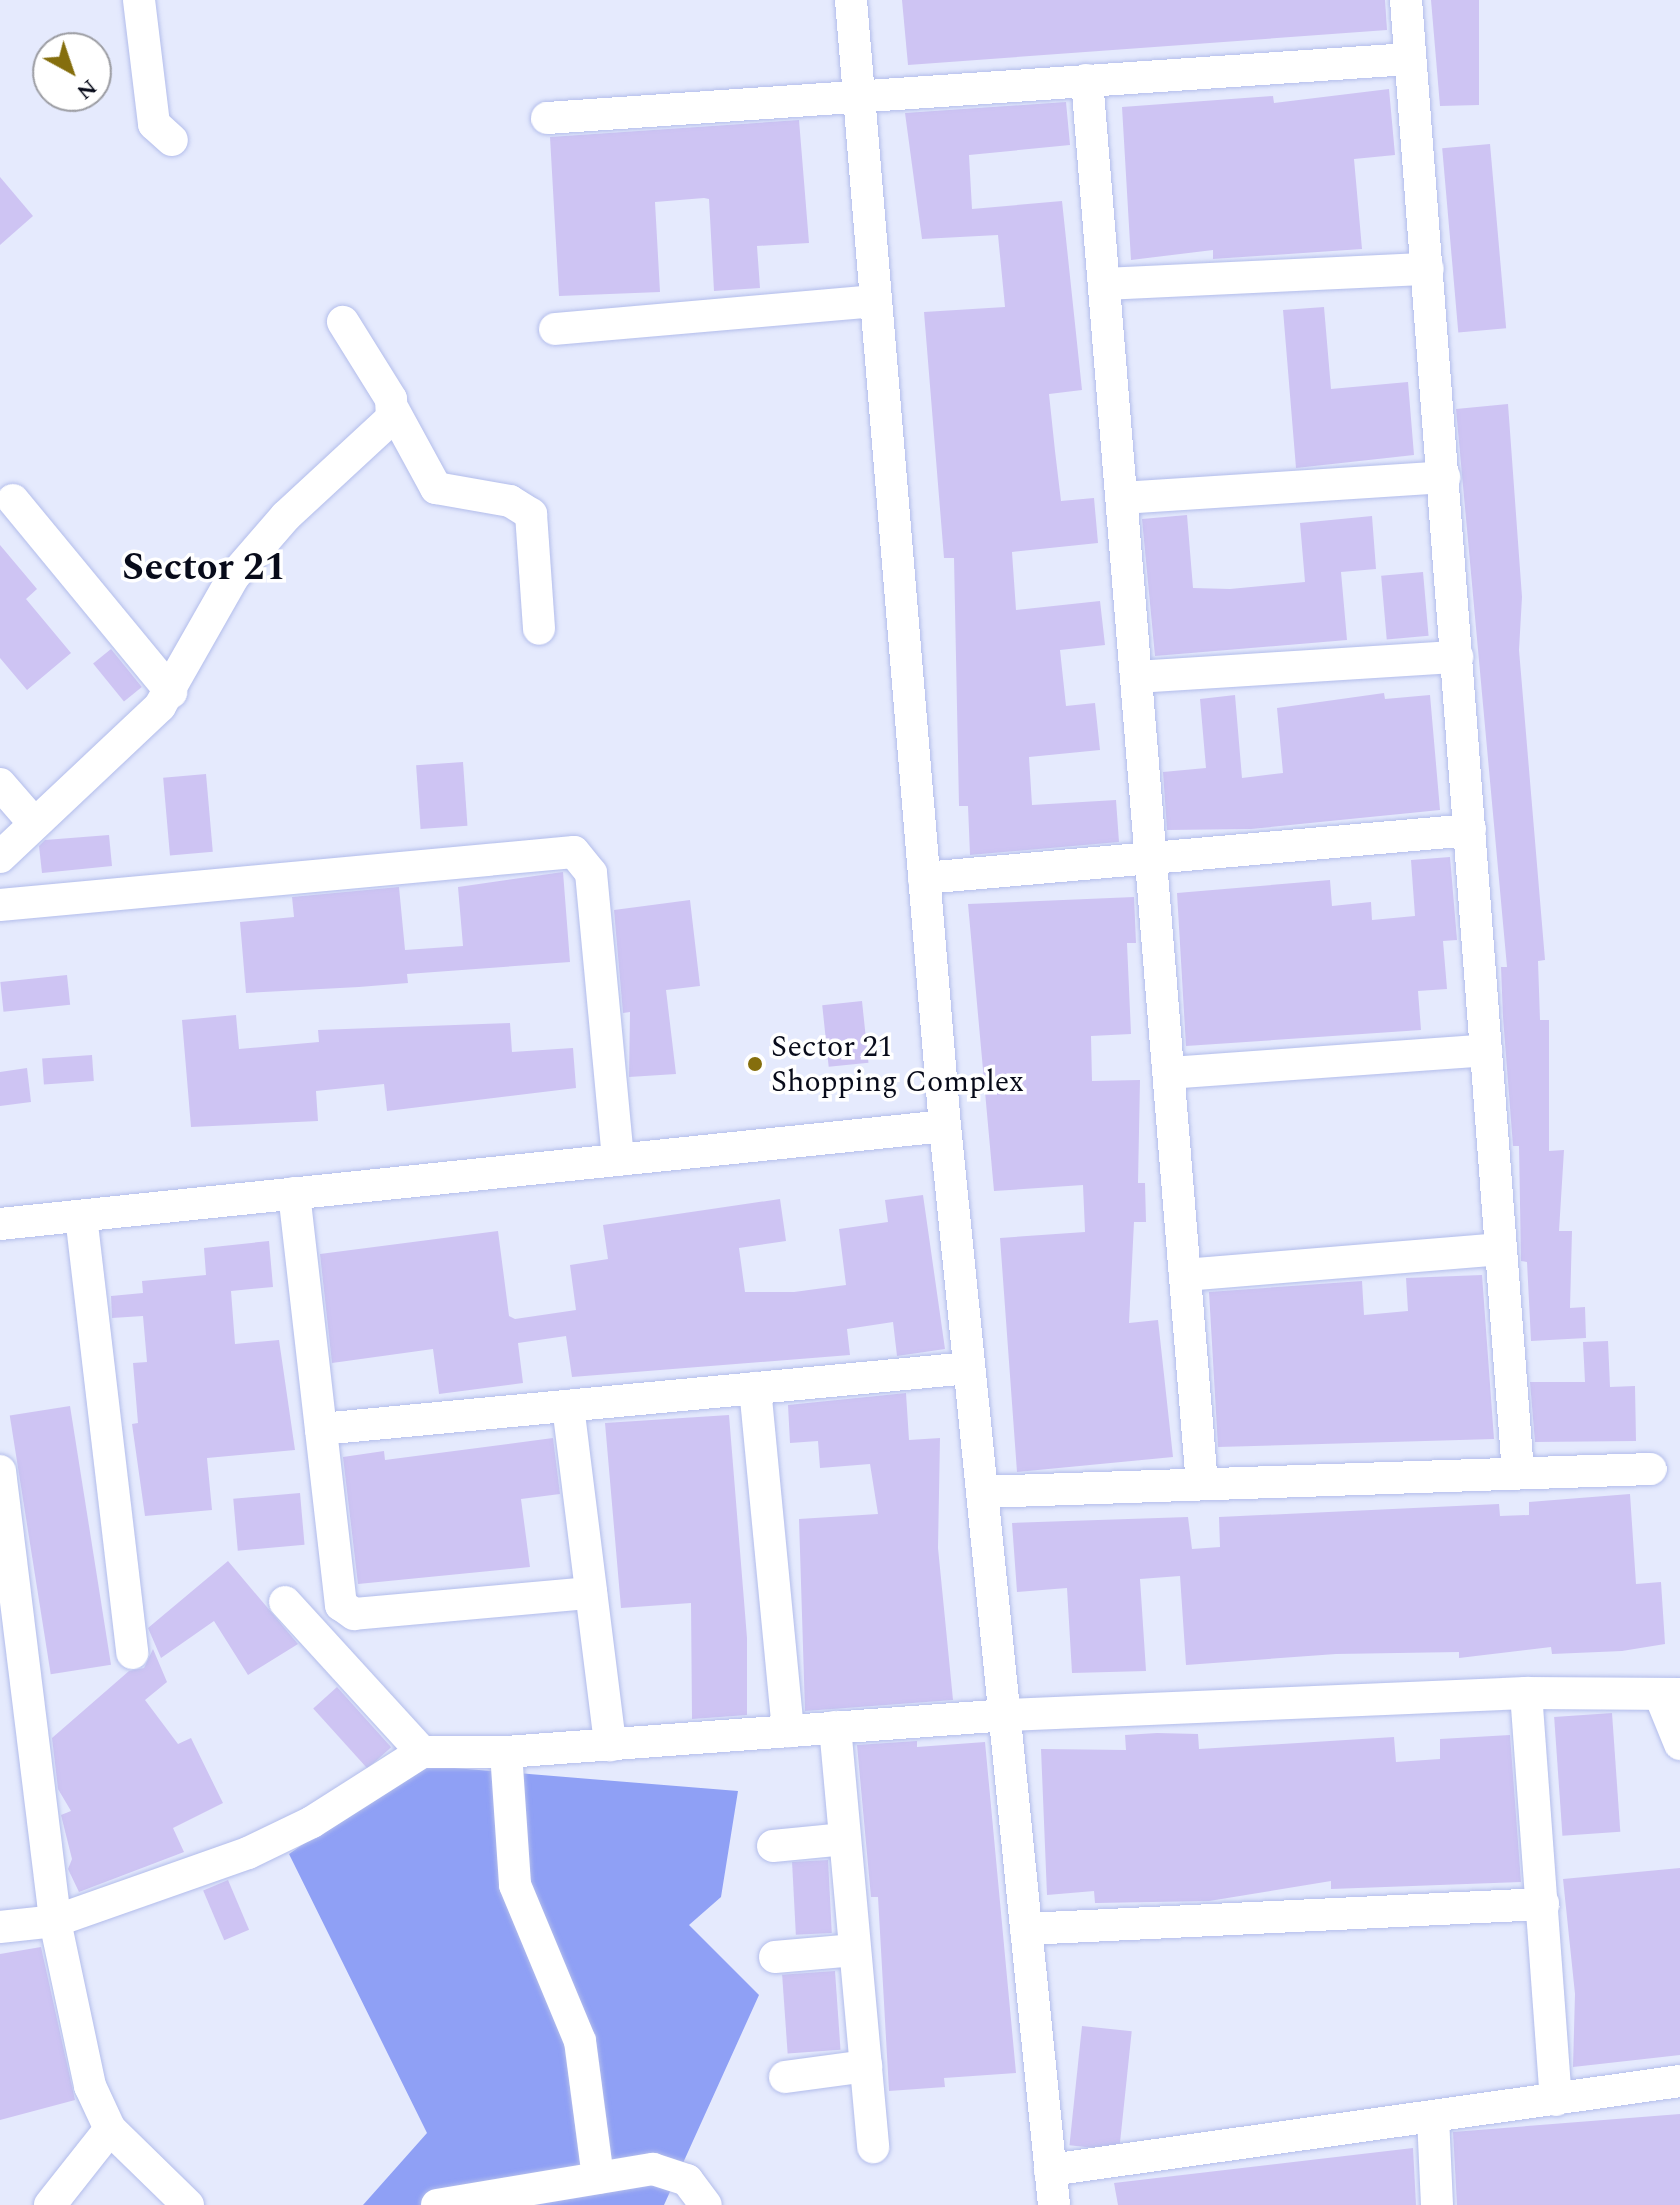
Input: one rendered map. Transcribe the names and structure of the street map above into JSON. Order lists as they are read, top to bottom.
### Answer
{
  "districts": ["Sector 21"],
  "places": ["Sector 21 Shopping Complex"],
  "north": "bottom right"
}
